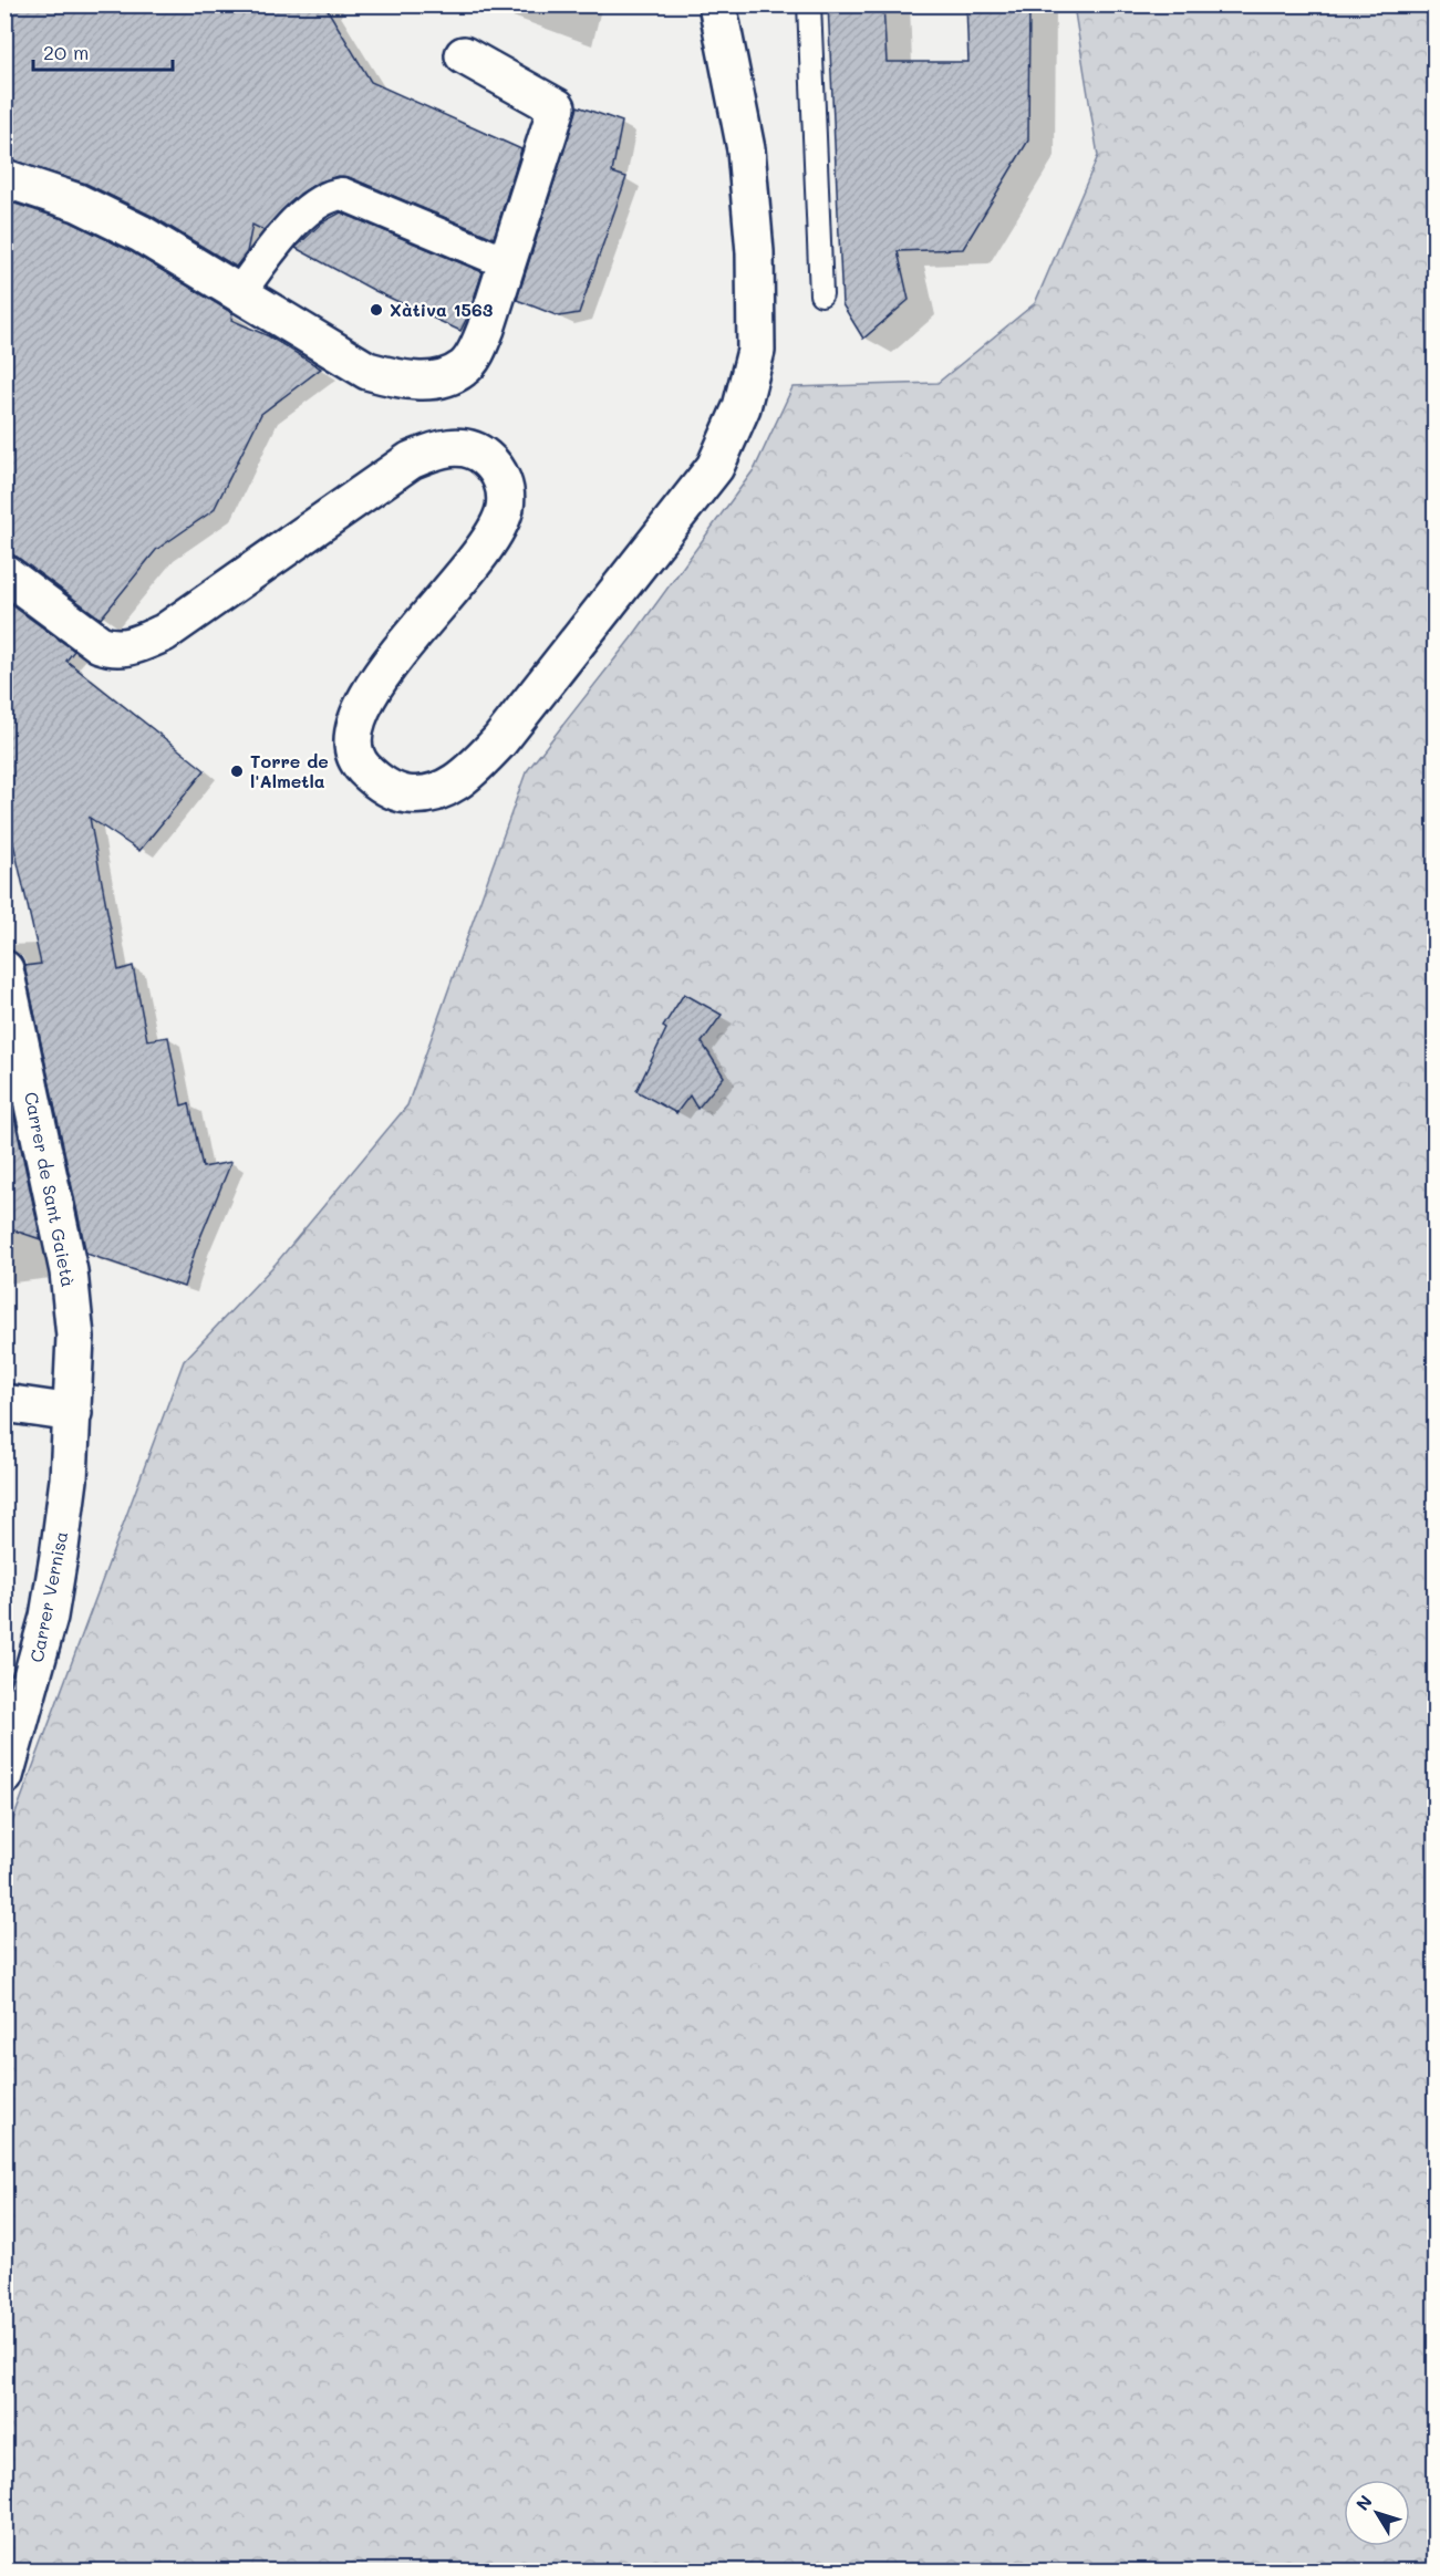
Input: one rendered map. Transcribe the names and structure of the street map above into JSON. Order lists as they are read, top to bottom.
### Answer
{
  "streets": {
    "street": ["Carrer de Sant Gaietà", "Carrer Vernisa"]
  },
  "crossings": [
    ["Carrer de Sant Gaietà", "Carrer Vernisa"]
  ],
  "places": ["Xàtiva 1563", "Torre de l'Almetla"],
  "scale_bar": "20 m",
  "north": "top left"
}
